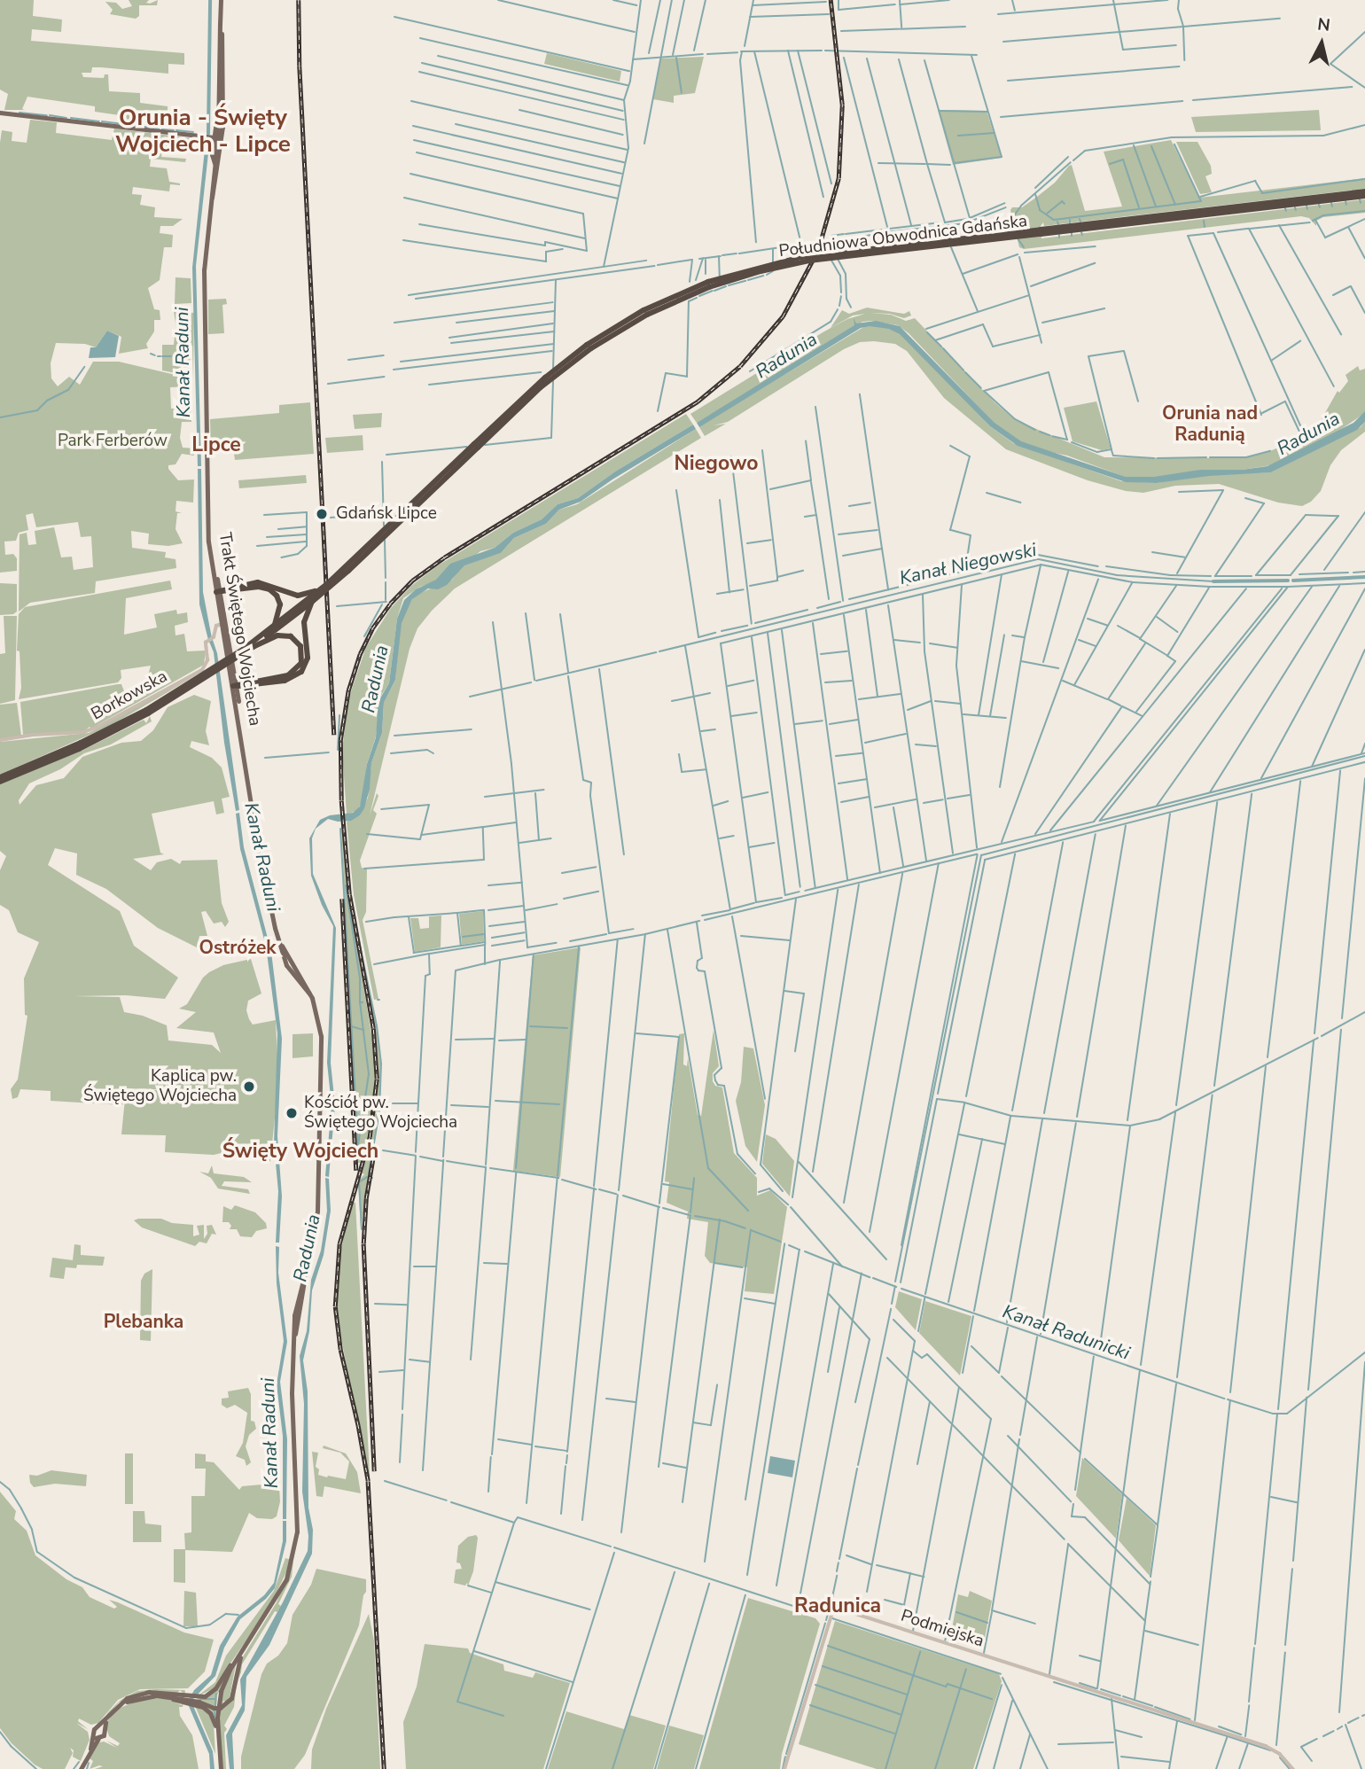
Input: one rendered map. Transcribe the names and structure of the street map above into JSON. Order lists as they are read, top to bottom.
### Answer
{
  "streets": {
    "highway": ["Południowa Obwodnica Gdańska"],
    "main road": ["Trakt Świętego Wojciecha"],
    "street": ["Borkowska", "Podmiejska"]
  },
  "crossings": [
    ["Trakt Świętego Wojciecha", "Borkowska"]
  ],
  "districts": [
    "Orunia - Święty Wojciech - Lipce",
    "Orunia nad Radunią",
    "Lipce",
    "Niegowo",
    "Ostróżek",
    "Święty Wojciech",
    "Plebanka",
    "Radunica"
  ],
  "water": [
    "Radunia",
    "Kanał Raduni",
    "Kanał Niegowski",
    "Kanał Radunicki"
  ],
  "parks": ["Park Ferberów"],
  "places": ["Gdańsk Lipce", "Kaplica pw. Świętego Wojciecha", "Kościół pw. Świętego Wojciecha"],
  "north": "top"
}
